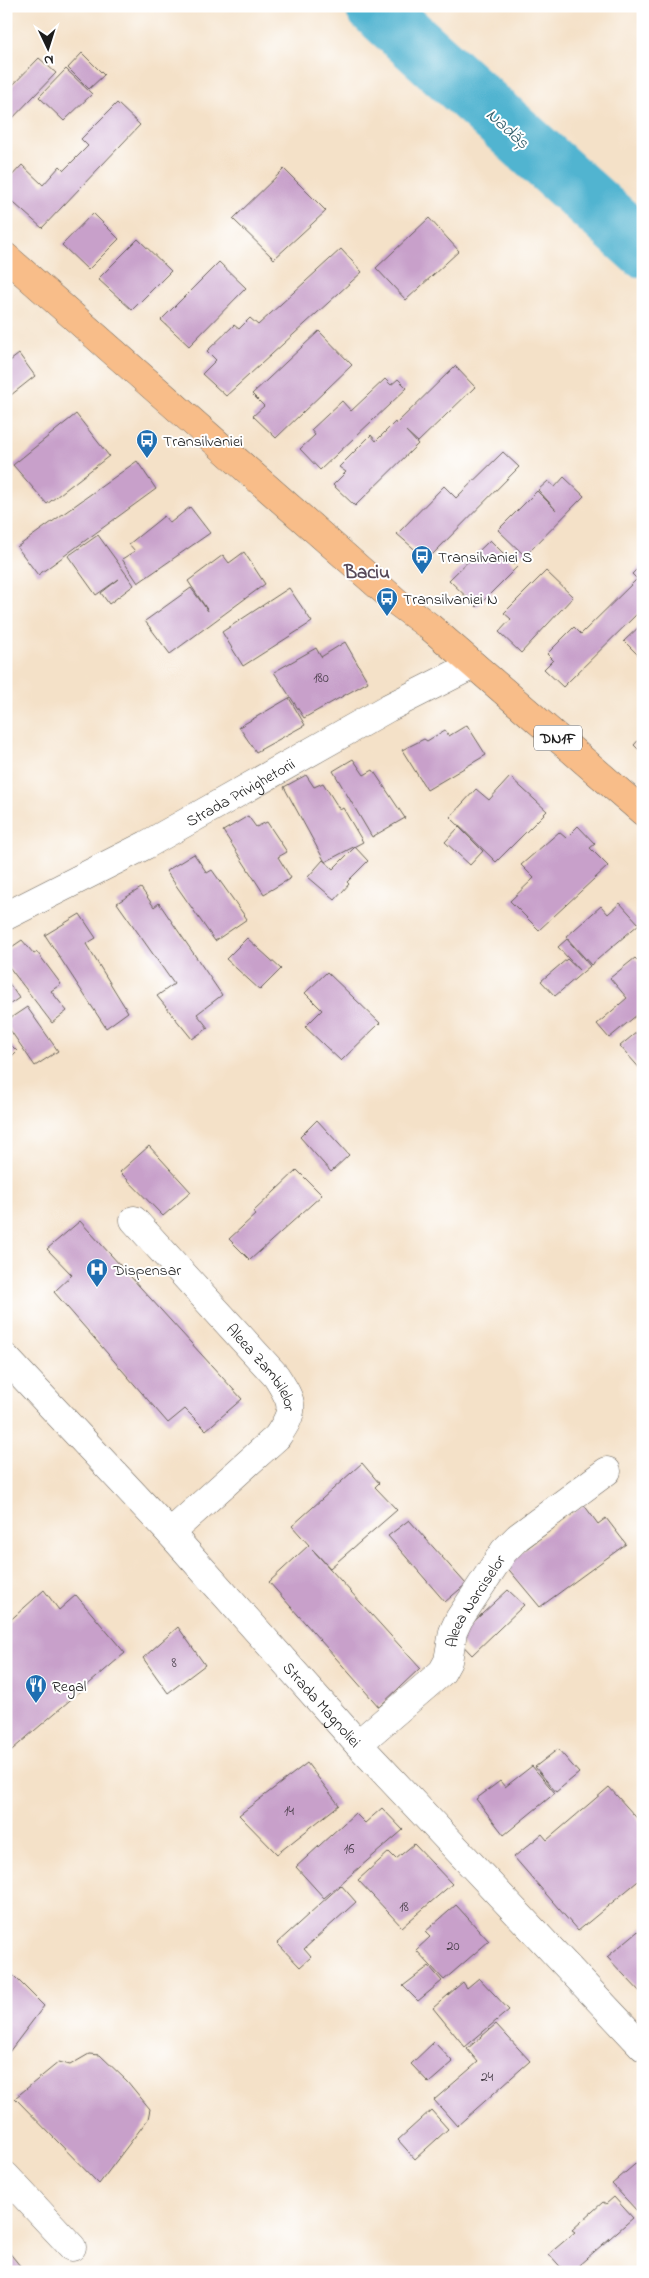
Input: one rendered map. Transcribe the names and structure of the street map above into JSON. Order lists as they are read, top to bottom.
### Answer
{
  "streets": {
    "main road": ["DN1F"],
    "street": [
      "Strada Privighetorii",
      "Aleea Zambilelor",
      "Aleea Narciselor",
      "Strada Magnoliei"
    ]
  },
  "crossings": [
    ["DN1F", "Strada Privighetorii"],
    ["Aleea Zambilelor", "Strada Magnoliei"],
    ["Aleea Narciselor", "Strada Magnoliei"]
  ],
  "districts": ["Baciu"],
  "water": ["Nadăș"],
  "places": {
    "bus stop": ["Transilvaniei", "Transilvaniei S", "Transilvaniei N"],
    "hospital": ["Dispensar"],
    "restaurant": ["Regal"]
  },
  "house_numbers": [
    "180",
    "8",
    "14",
    "16",
    "18",
    "20",
    "24"
  ],
  "north": "bottom"
}
